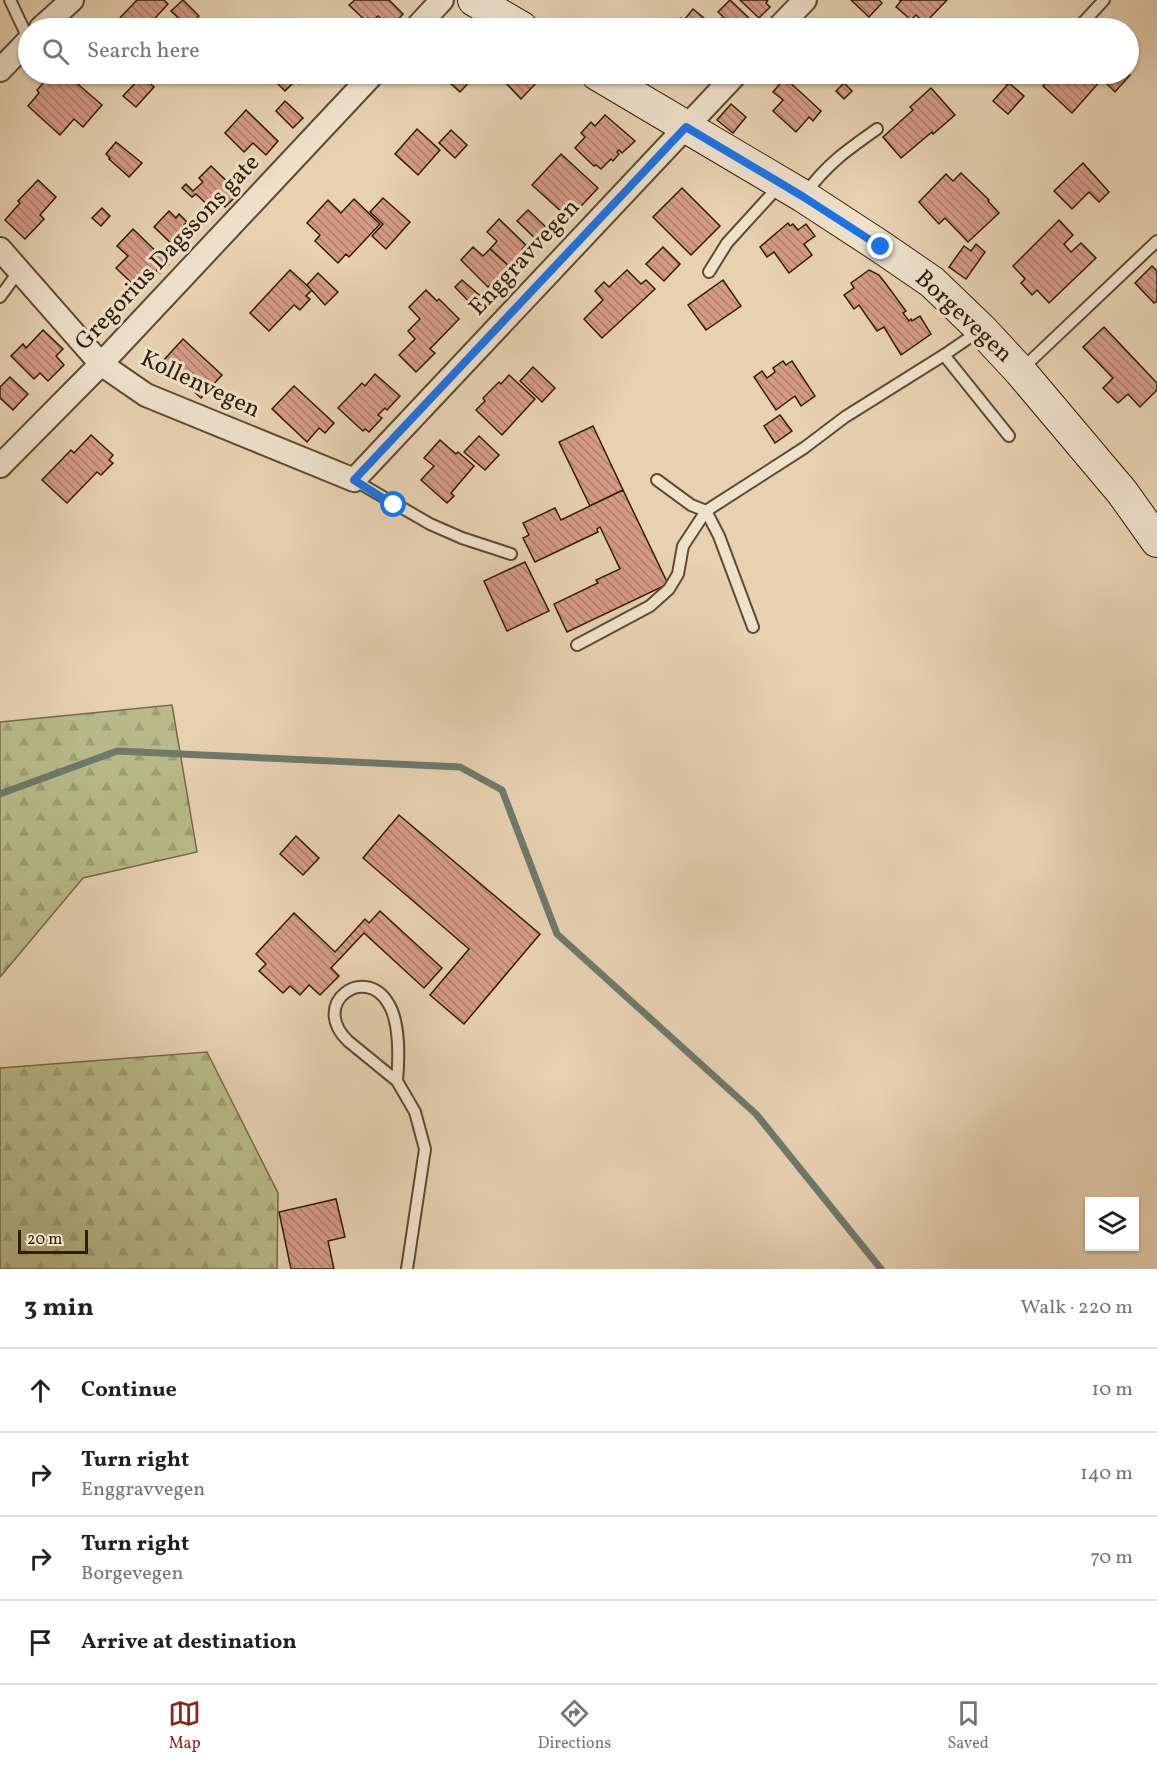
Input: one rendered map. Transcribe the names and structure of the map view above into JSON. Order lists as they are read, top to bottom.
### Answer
{
  "streets": {
    "street": [
      "Gregorius Dagssons gate",
      "Enggravvegen",
      "Borgevegen",
      "Kollenvegen"
    ]
  },
  "crossings": [
    ["Gregorius Dagssons gate", "Kollenvegen"],
    ["Enggravvegen", "Borgevegen"],
    ["Enggravvegen", "Kollenvegen"]
  ],
  "scale_bar": "20 m",
  "page": {
    "search": "Search here",
    "scale": "20 m",
    "heading": ["3 min", "Walk · 220 m"],
    "list": [
      ["Continue", "10 m"],
      ["Turn right", "Enggravvegen", "140 m"],
      ["Turn right", "Borgevegen", "70 m"],
      "Arrive at destination"
    ],
    "nav": ["Map", "Directions", "Saved"]
  }
}
